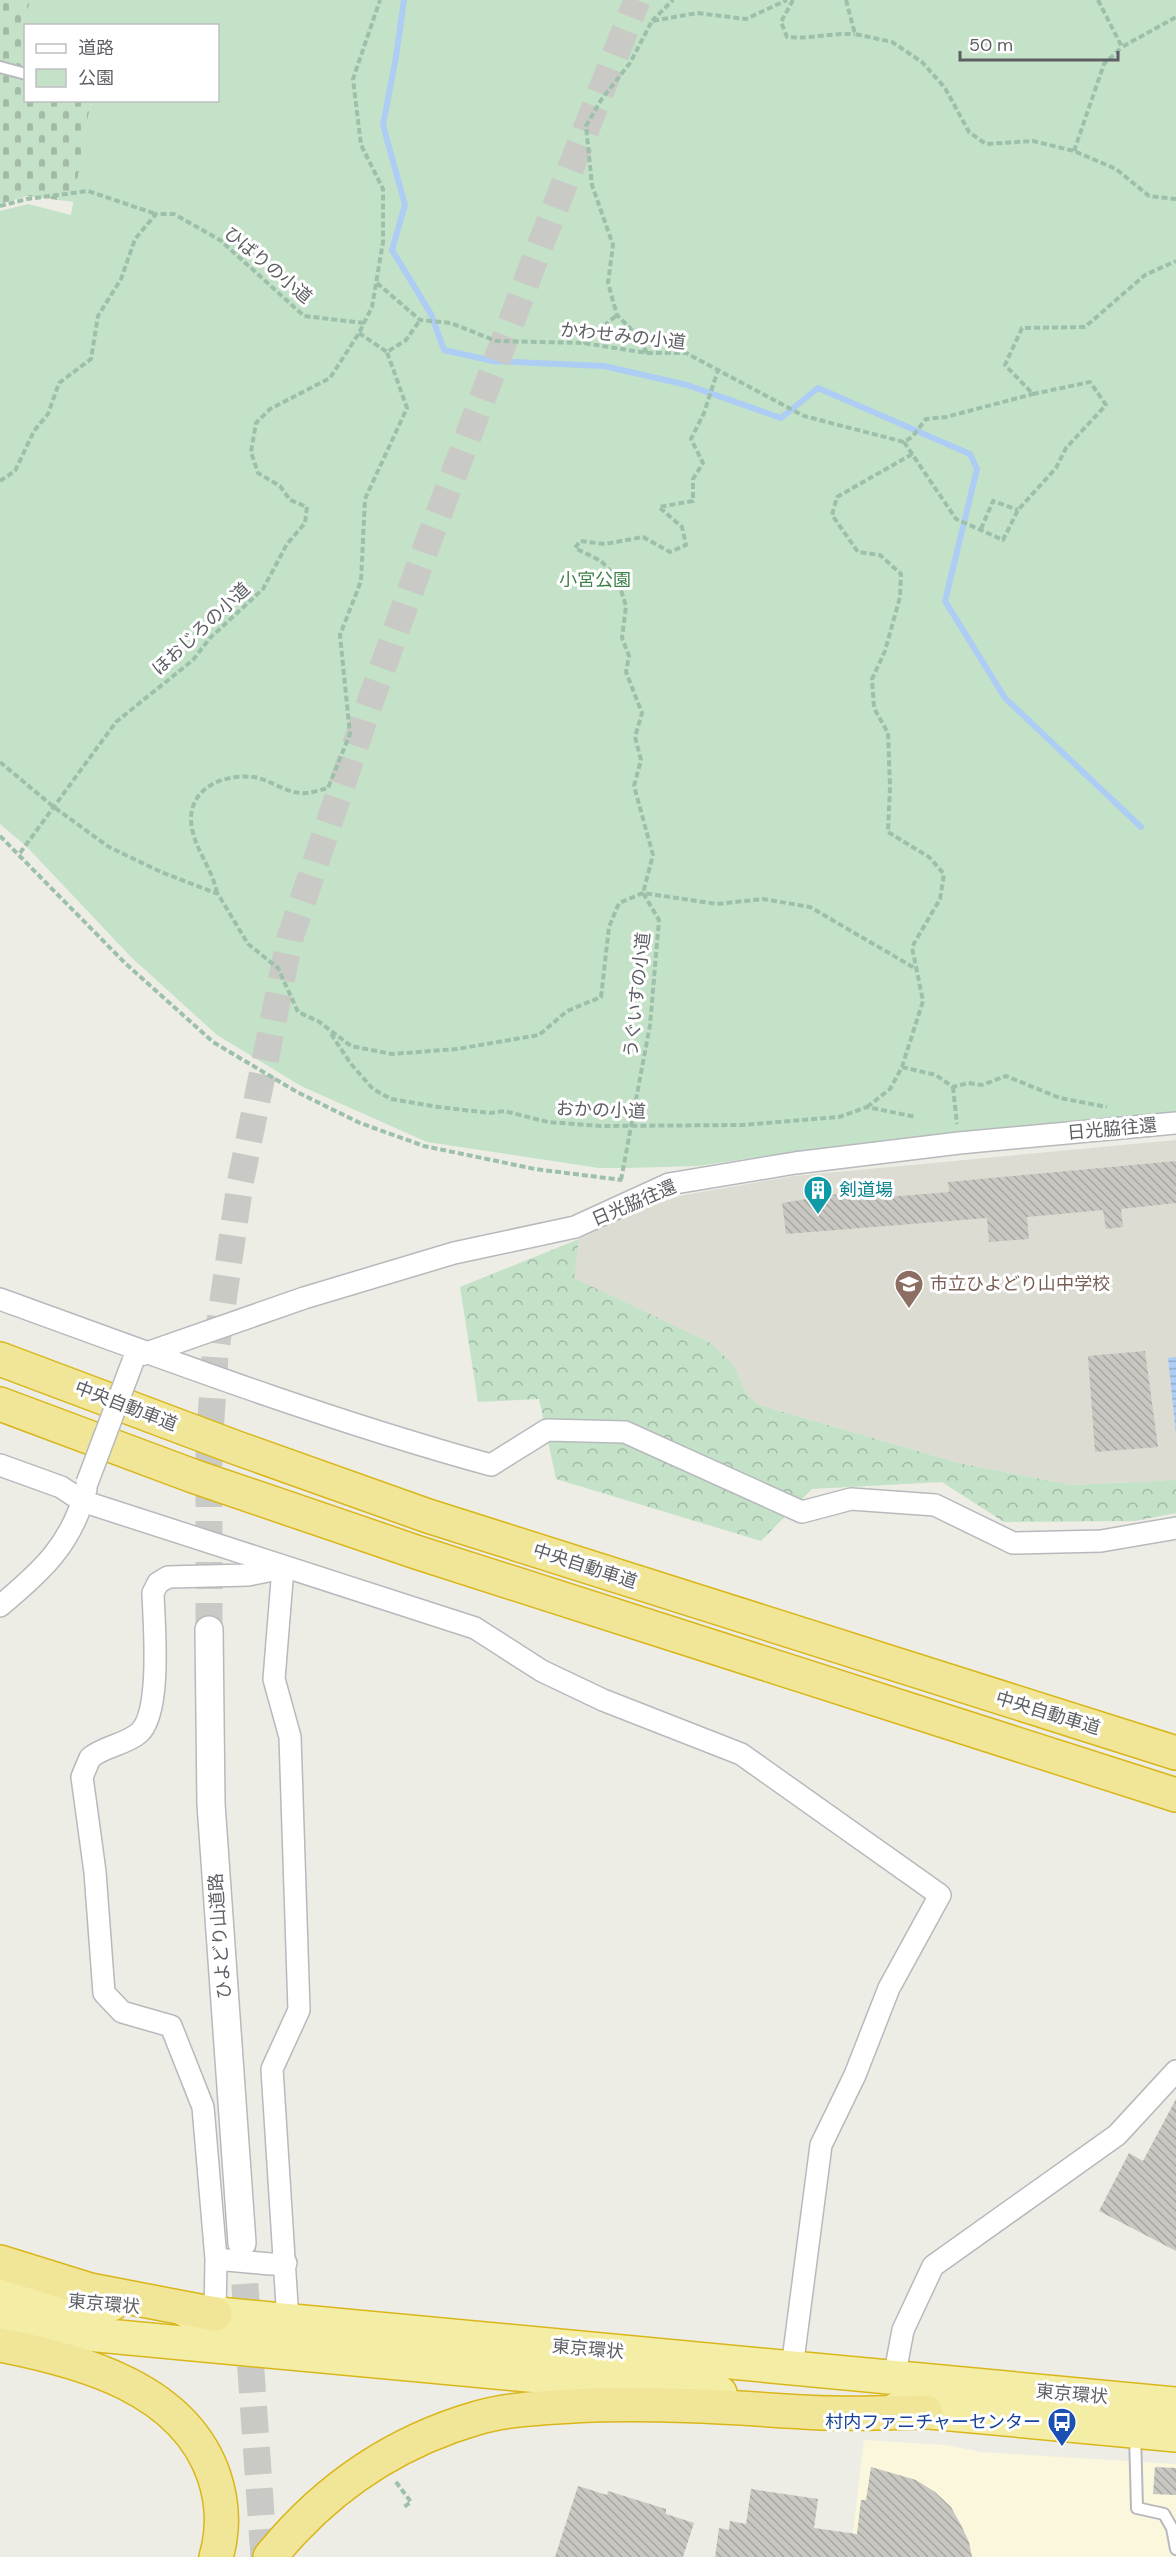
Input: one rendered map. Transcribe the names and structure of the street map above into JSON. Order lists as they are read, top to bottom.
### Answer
{
  "streets": {
    "highway": ["中央自動車道", "東京環状"],
    "street": ["日光脇往還", "ひよどり山道路"],
    "path": [
      "ひばりの小道",
      "かわせみの小道",
      "ほおじろの小道",
      "うぐいすの小道",
      "おかの小道"
    ]
  },
  "crossings": [
    ["ひばりの小道", "ほおじろの小道"],
    ["うぐいすの小道", "おかの小道"]
  ],
  "parks": ["小宮公園"],
  "places": {
    "building": ["剣道場"],
    "school or university": ["市立ひよどり山中学校"],
    "bus stop": ["村内ファニチャーセンター"]
  },
  "legend": ["道路", "公園"],
  "scale_bar": "50 m"
}
